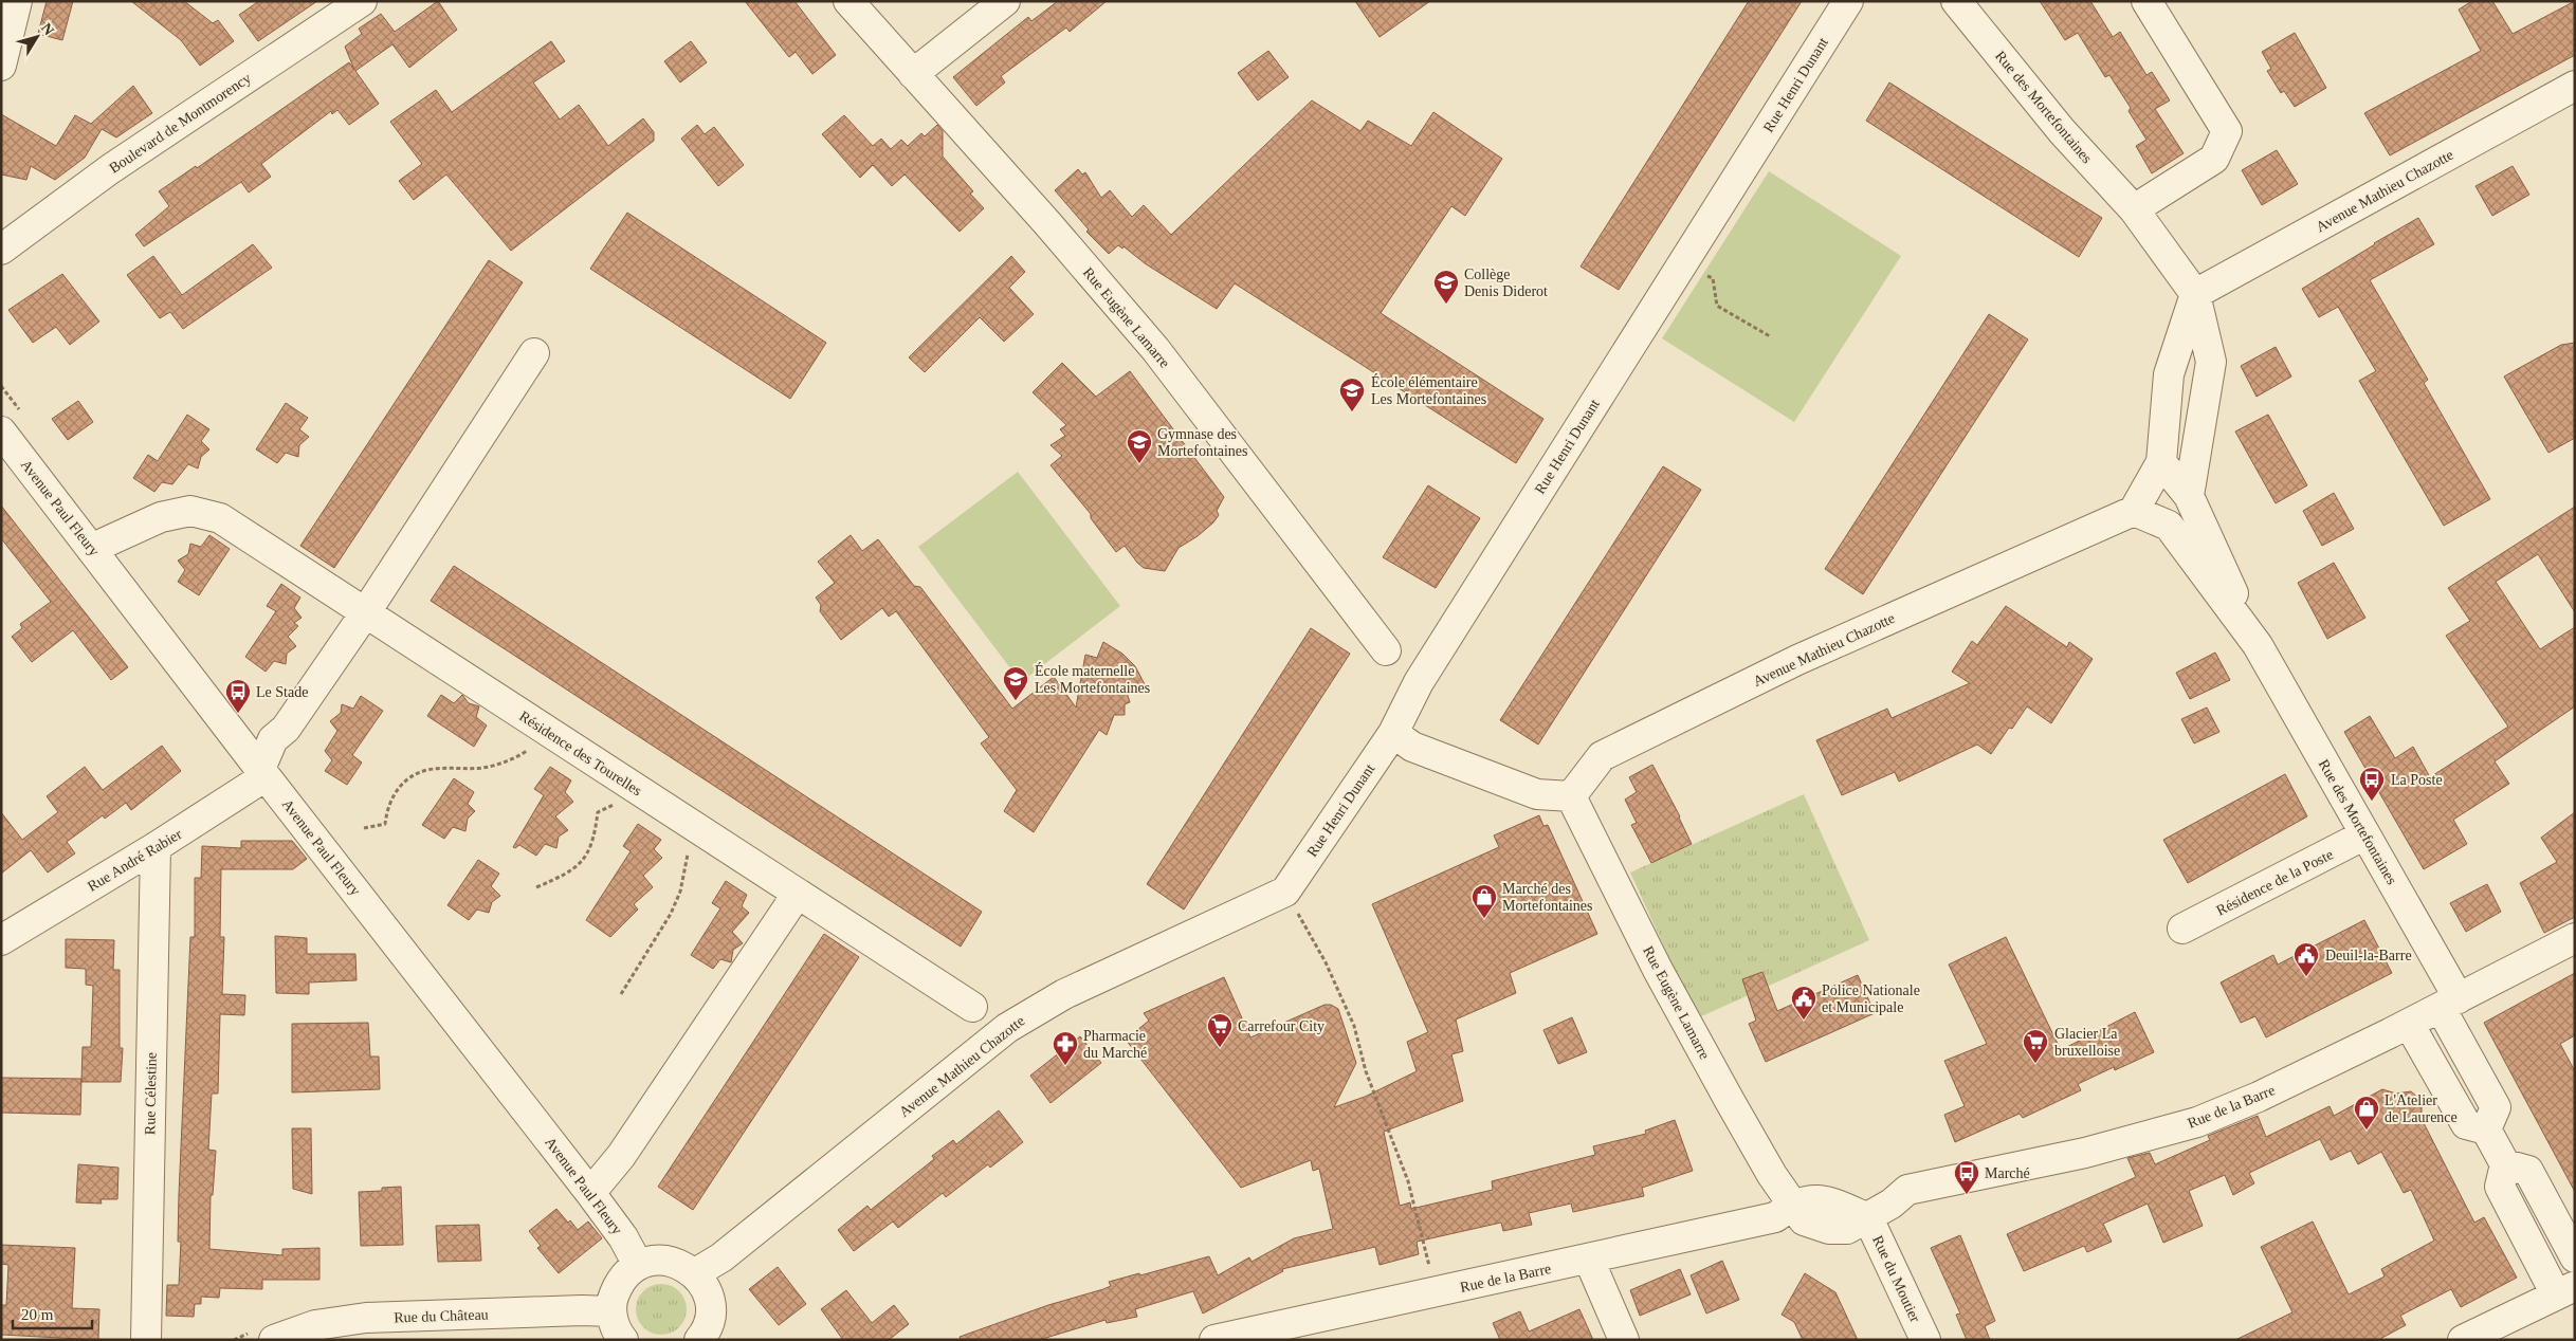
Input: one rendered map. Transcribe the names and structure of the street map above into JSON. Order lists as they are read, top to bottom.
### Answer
{
  "streets": {
    "street": [
      "Rue Henri Dunant",
      "Rue des Mortefontaines",
      "Boulevard de Montmorency",
      "Avenue Mathieu Chazotte",
      "Rue Eugène Lamarre",
      "Avenue Paul Fleury",
      "Résidence des Tourelles",
      "Rue André Rabier",
      "Résidence de la Poste",
      "Rue Célestine",
      "Rue de la Barre",
      "Rue du Moutier",
      "Rue du Château"
    ]
  },
  "crossings": [
    ["Rue Henri Dunant", "Avenue Mathieu Chazotte"],
    ["Rue des Mortefontaines", "Avenue Mathieu Chazotte"],
    ["Rue des Mortefontaines", "Résidence de la Poste"],
    ["Rue des Mortefontaines", "Rue de la Barre"],
    ["Avenue Mathieu Chazotte", "Rue Eugène Lamarre"],
    ["Rue Eugène Lamarre", "Rue de la Barre"],
    ["Avenue Paul Fleury", "Résidence des Tourelles"],
    ["Avenue Paul Fleury", "Rue André Rabier"],
    ["Rue André Rabier", "Rue Célestine"],
    ["Rue de la Barre", "Rue du Moutier"]
  ],
  "places": {
    "school or university": [
      "Collège Denis Diderot",
      "École élémentaire Les Mortefontaines",
      "Gymnase des Mortefontaines",
      "École maternelle Les Mortefontaines"
    ],
    "bus stop": ["Le Stade", "La Poste", "Marché"],
    "shop": ["Marché des Mortefontaines", "L'Atelier de Laurence"],
    "public building": ["Deuil-la-Barre", "Police Nationale et Municipale"],
    "supermarket": ["Carrefour City", "Glacier La bruxelloise"],
    "pharmacy": ["Pharmacie du Marché"]
  },
  "scale_bar": "20 m",
  "north": "top right"
}
